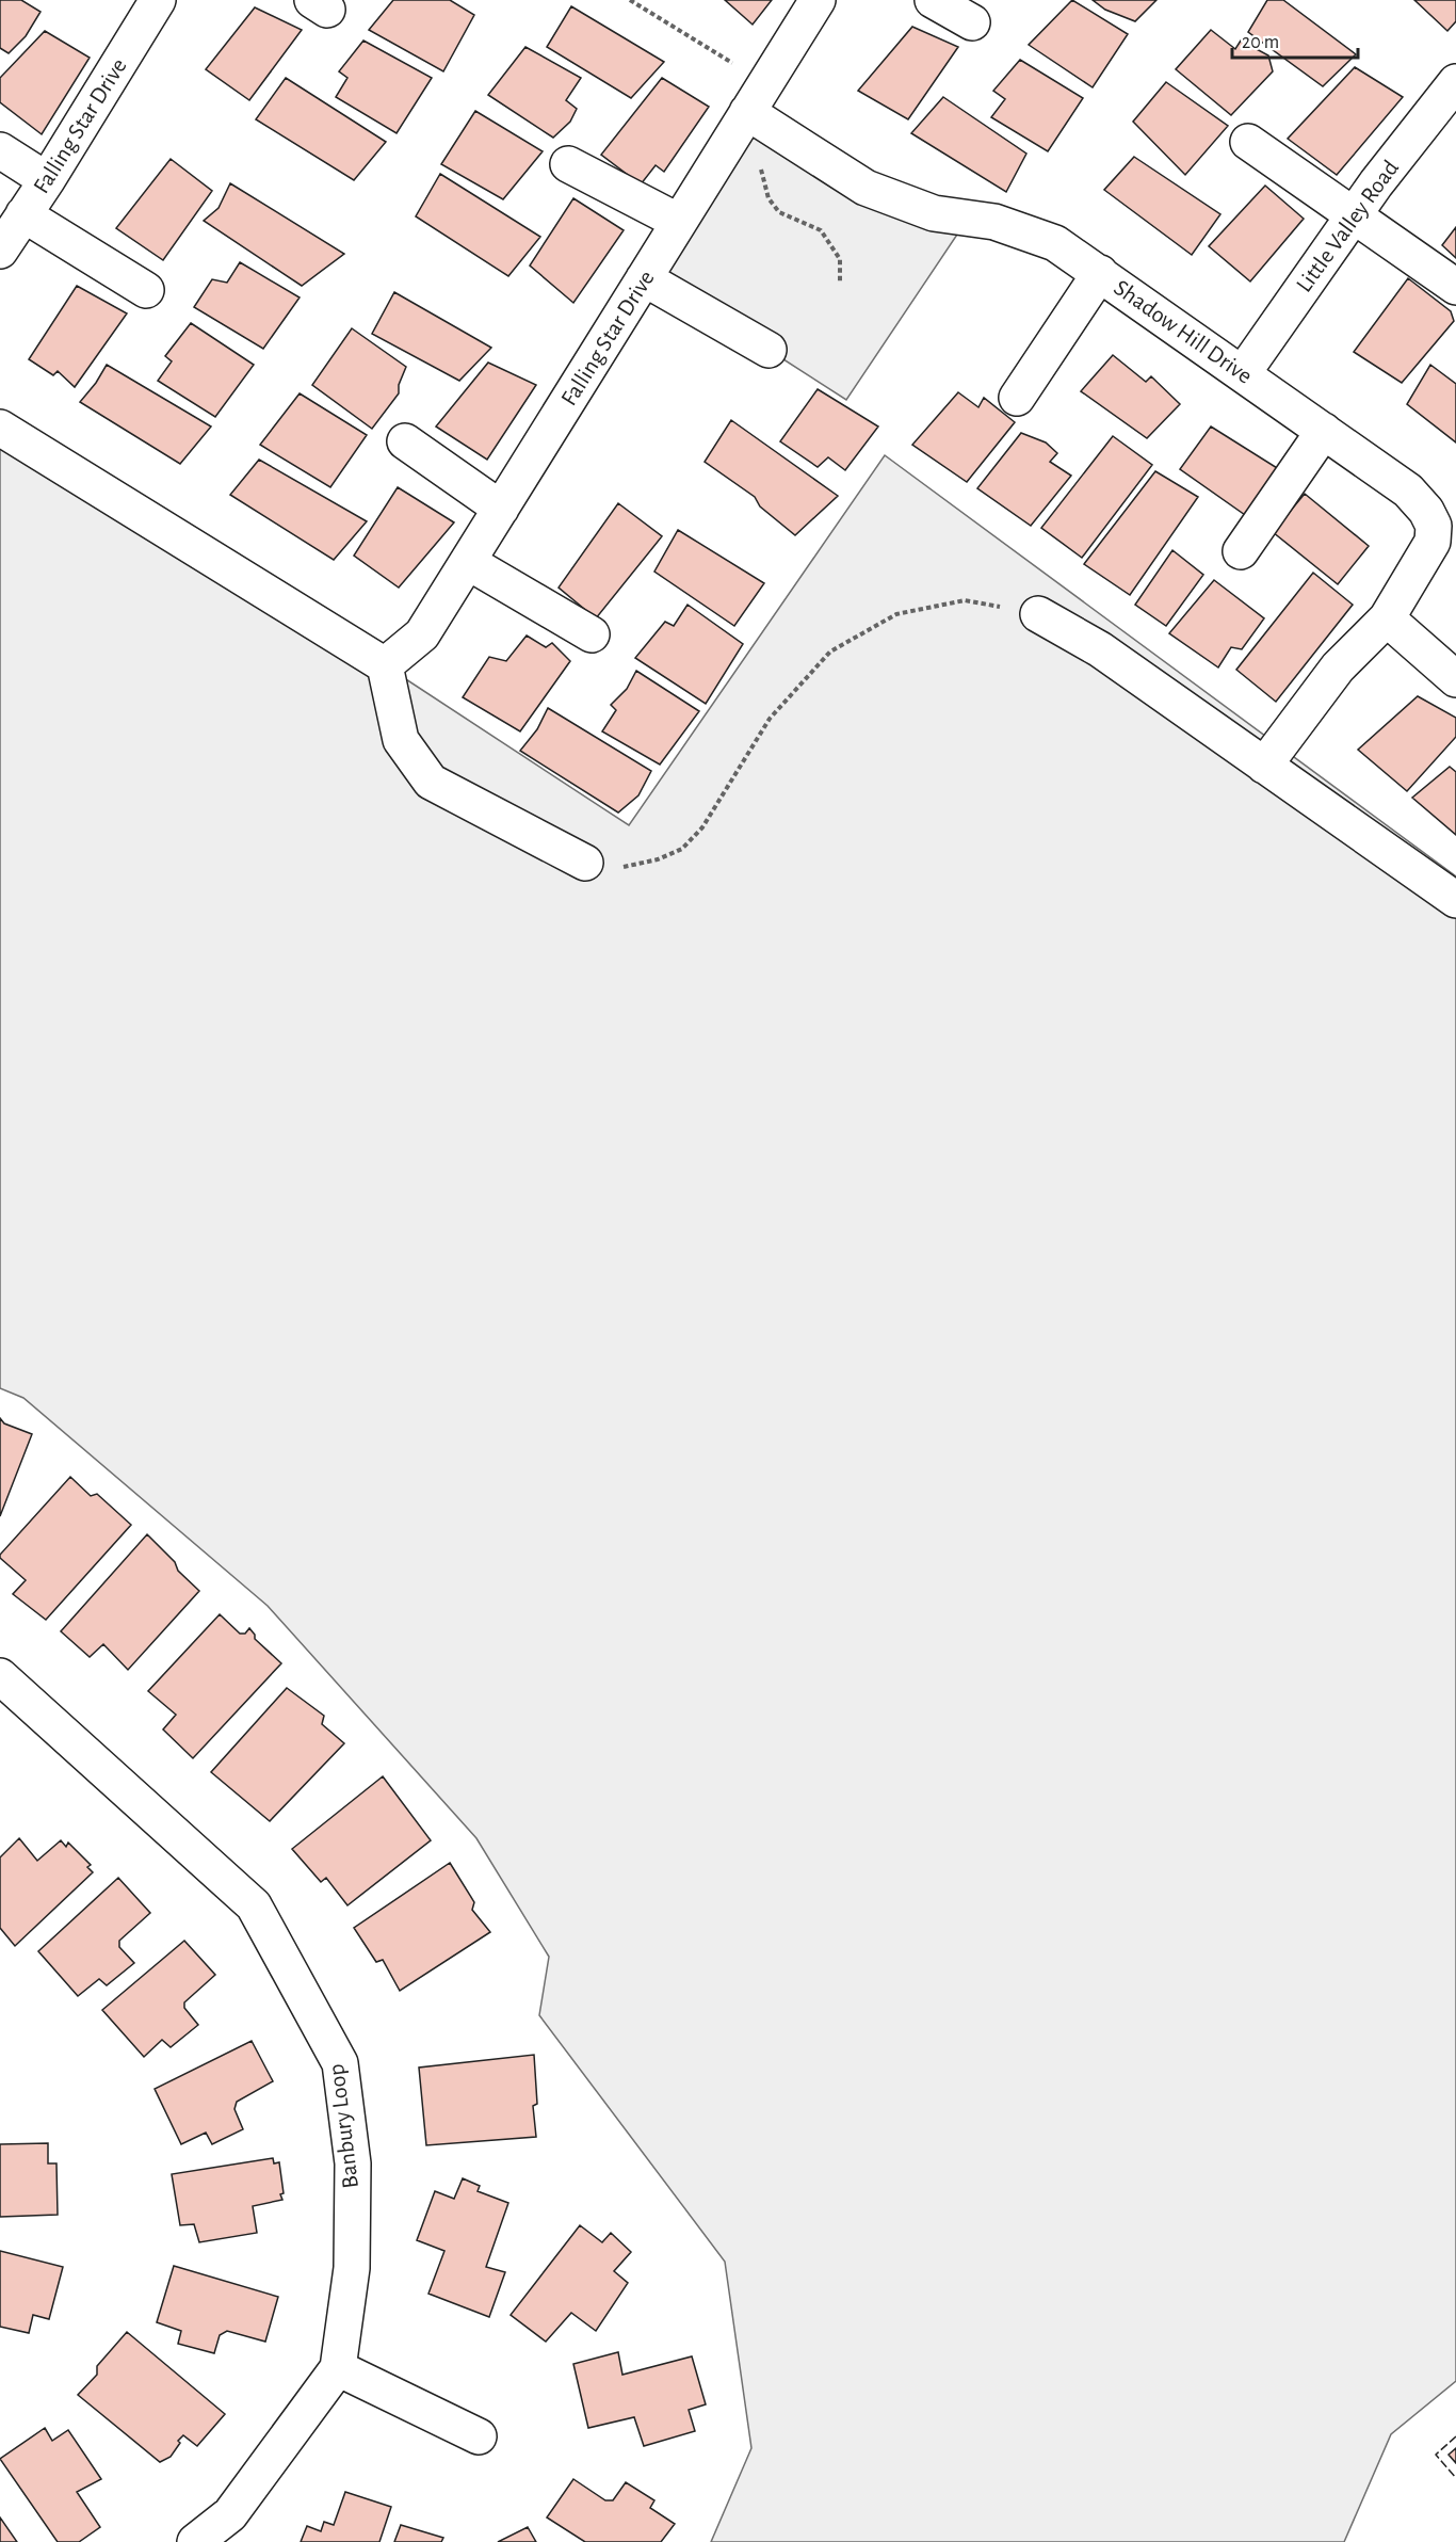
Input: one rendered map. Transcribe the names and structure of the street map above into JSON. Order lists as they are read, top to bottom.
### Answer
{
  "streets": {
    "street": [
      "Falling Star Drive",
      "Little Valley Road",
      "Shadow Hill Drive",
      "Banbury Loop"
    ]
  },
  "crossings": [
    ["Falling Star Drive", "Shadow Hill Drive"],
    ["Little Valley Road", "Shadow Hill Drive"]
  ],
  "scale_bar": "20 m"
}
